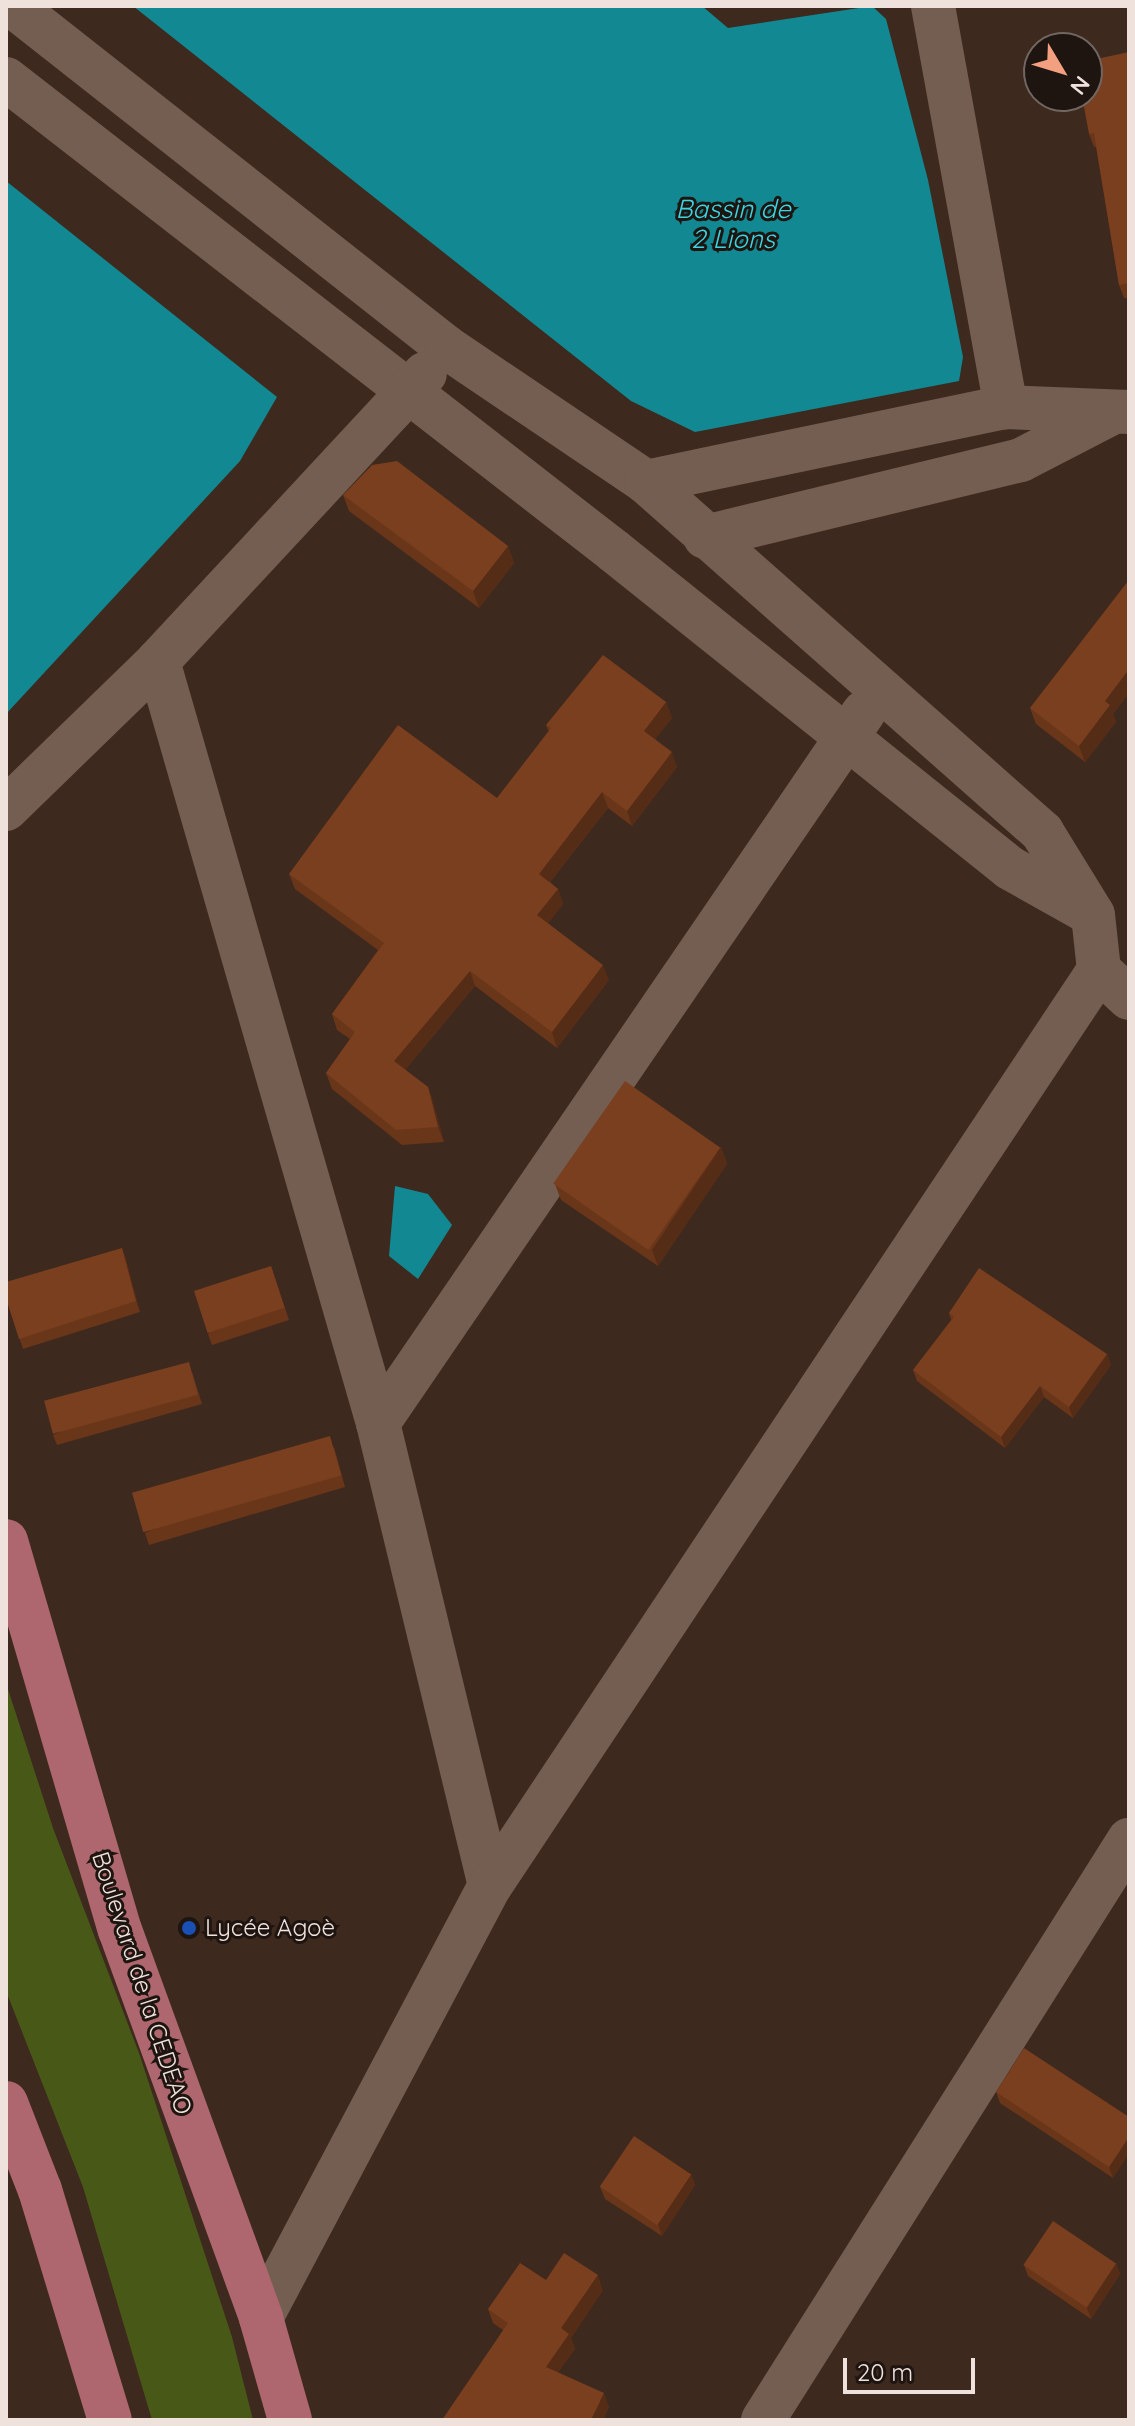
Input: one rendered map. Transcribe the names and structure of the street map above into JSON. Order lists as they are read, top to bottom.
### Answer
{
  "streets": {
    "main road": ["Boulevard de la CEDEAO"]
  },
  "water": ["Bassin de 2 Lions"],
  "places": ["Lycée Agoè"],
  "scale_bar": "20 m",
  "north": "bottom right"
}
